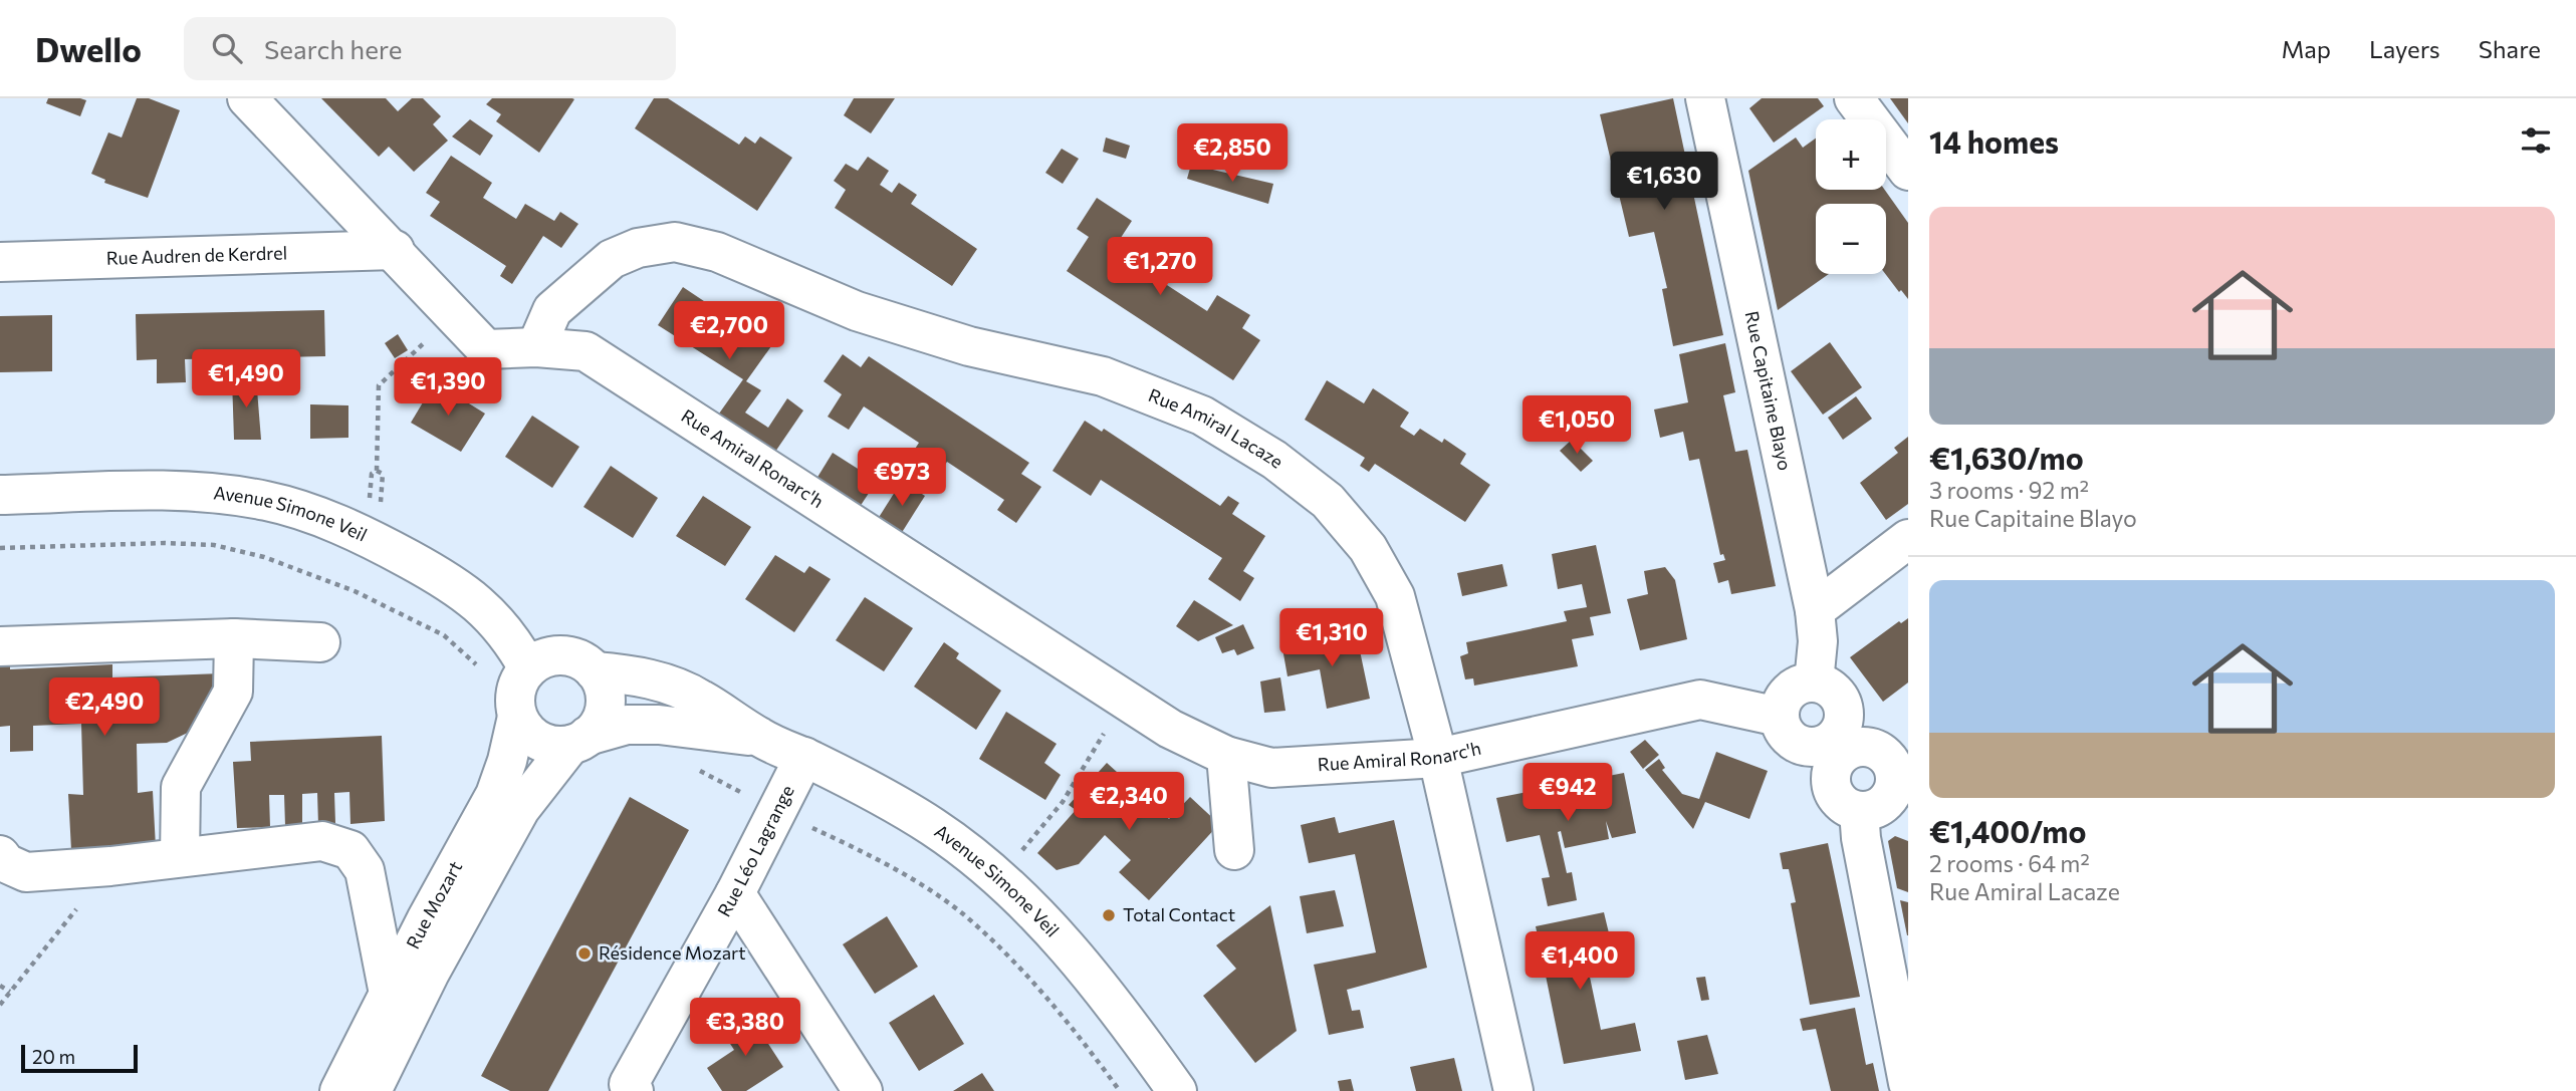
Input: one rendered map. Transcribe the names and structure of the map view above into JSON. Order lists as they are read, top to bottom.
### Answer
{
  "streets": {
    "street": [
      "Rue Audren de Kerdrel",
      "Rue Capitaine Blayo",
      "Rue Amiral Lacaze",
      "Rue Amiral Ronarc'h",
      "Avenue Simone Veil",
      "Rue Léo Lagrange",
      "Rue Mozart"
    ]
  },
  "crossings": [
    ["Rue Audren de Kerdrel", "Rue Amiral Ronarc'h"],
    ["Rue Capitaine Blayo", "Rue Amiral Ronarc'h"],
    ["Rue Amiral Lacaze", "Rue Amiral Ronarc'h"],
    ["Avenue Simone Veil", "Rue Léo Lagrange"],
    ["Avenue Simone Veil", "Rue Mozart"]
  ],
  "places": ["Total Contact", "Résidence Mozart"],
  "scale_bar": "20 m",
  "page": {
    "header": "Dwello",
    "search": "Search here",
    "nav": ["Map", "Layers", "Share"],
    "heading": "14 homes",
    "map_buttons": ["+", "−"],
    "price": [
      "€2,850",
      "€1,630",
      "€1,270",
      "€2,700",
      "€1,490",
      "€1,390",
      "€1,050",
      "€973",
      "€1,310",
      "€2,490",
      "€942",
      "€2,340",
      "€1,400",
      "€3,380"
    ],
    "list": [
      {
        "name": "€1,630/mo",
        "note": "3 rooms · 92 m² · Rue Capitaine Blayo"
      },
      {
        "name": "€1,400/mo",
        "note": "2 rooms · 64 m² · Rue Amiral Lacaze"
      }
    ],
    "scale": "20 m"
  }
}
